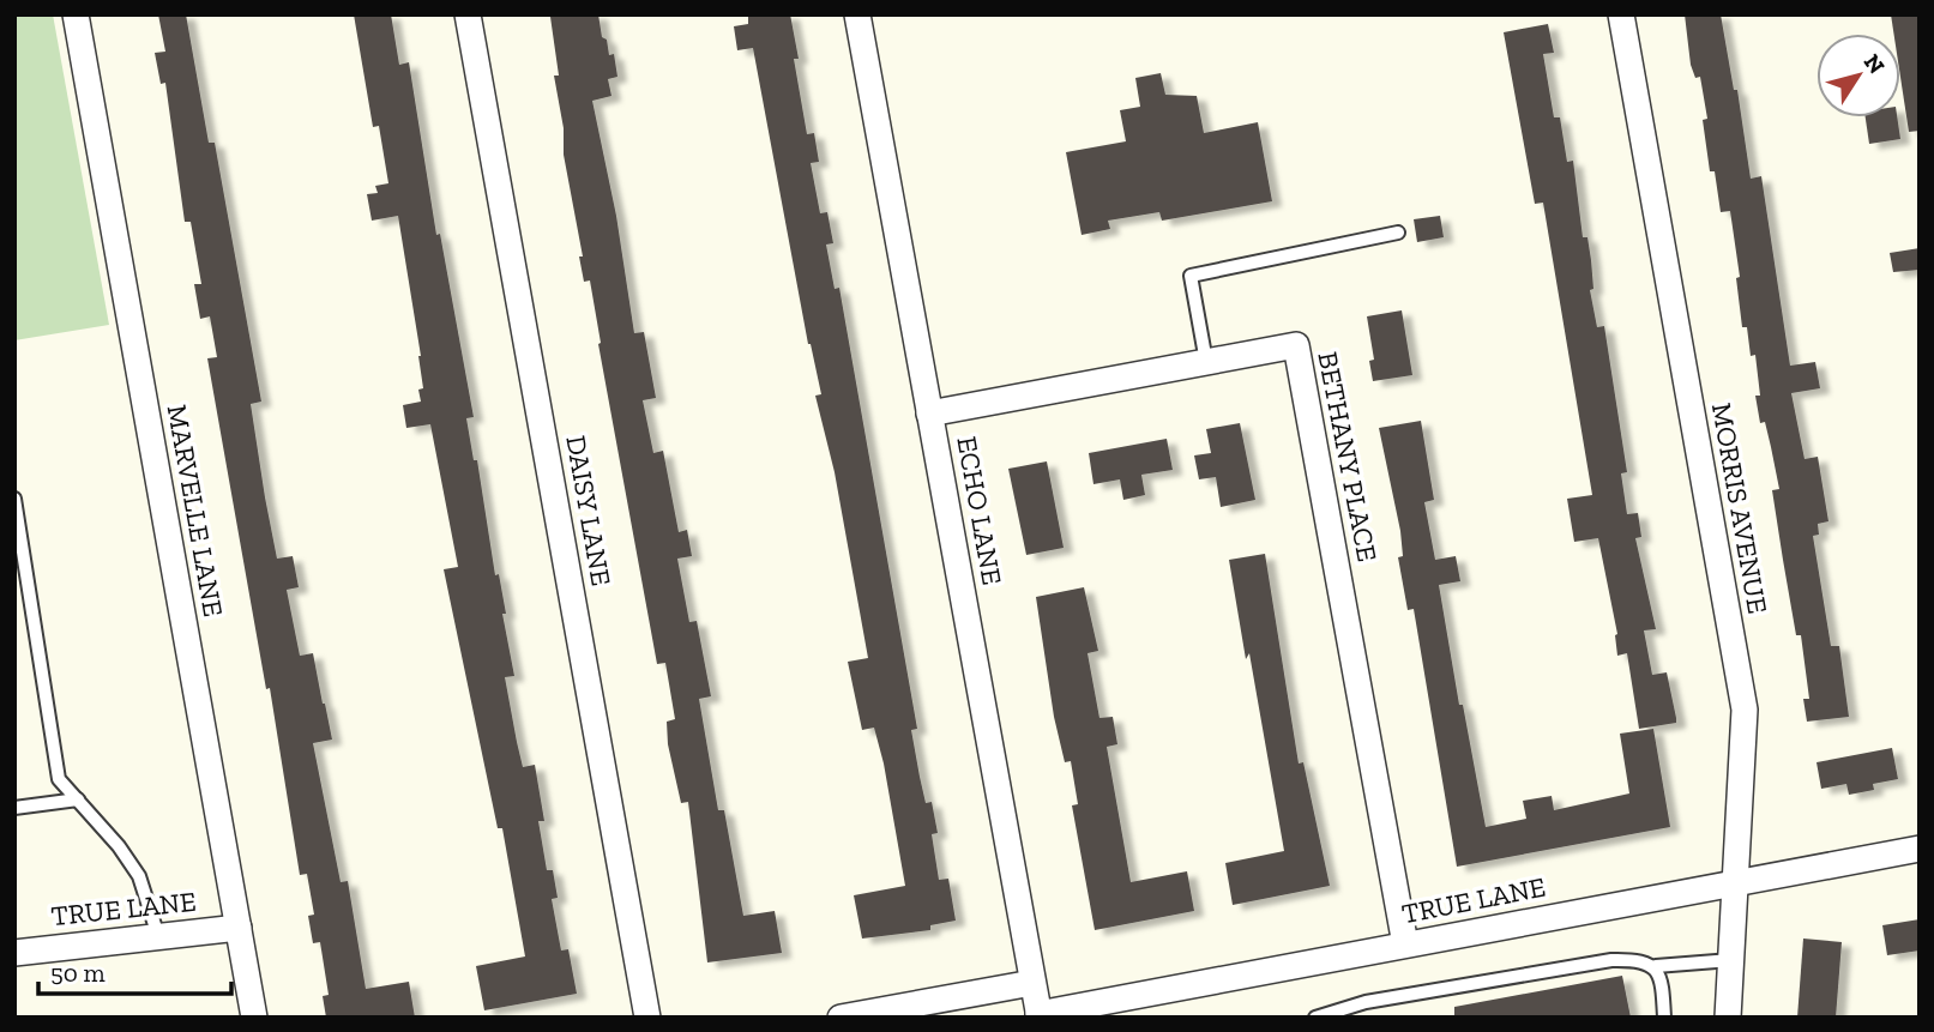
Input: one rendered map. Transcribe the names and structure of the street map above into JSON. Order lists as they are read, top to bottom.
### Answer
{
  "streets": {
    "street": [
      "BETHANY PLACE",
      "MORRIS AVENUE",
      "MARVELLE LANE",
      "DAISY LANE",
      "ECHO LANE",
      "TRUE LANE"
    ]
  },
  "crossings": [
    ["BETHANY PLACE", "ECHO LANE"],
    ["BETHANY PLACE", "TRUE LANE"],
    ["MORRIS AVENUE", "TRUE LANE"],
    ["MARVELLE LANE", "TRUE LANE"],
    ["ECHO LANE", "TRUE LANE"]
  ],
  "scale_bar": "50 m",
  "north": "top right"
}
